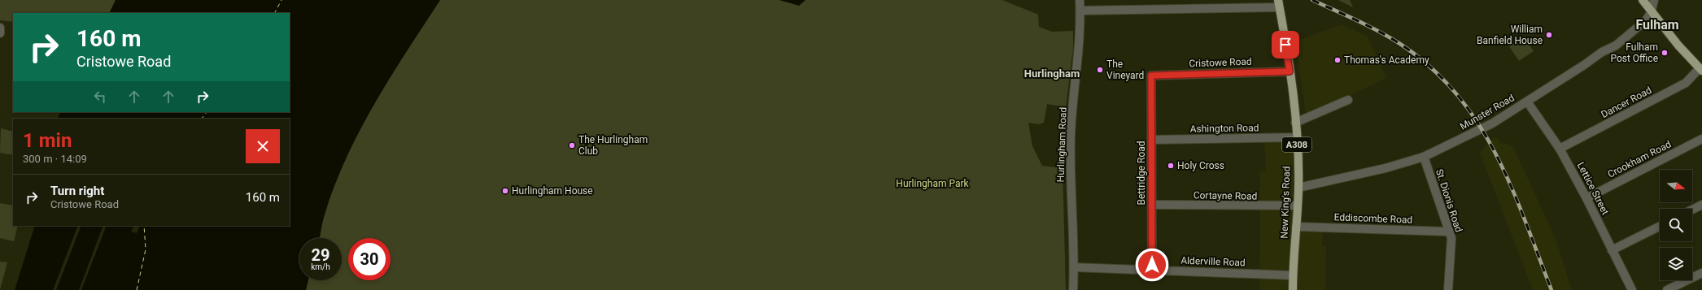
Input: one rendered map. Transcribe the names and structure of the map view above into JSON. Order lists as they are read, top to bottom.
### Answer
{
  "streets": {
    "main road": ["A308", "New King's Road"],
    "street": [
      "Cristowe Road",
      "Dancer Road",
      "Munster Road",
      "Ashington Road",
      "Hurlingham Road",
      "Crookham Road",
      "Bettridge Road",
      "Lettice Street",
      "Cortayne Road",
      "St. Dionis Road",
      "Eddiscombe Road",
      "Alderville Road"
    ]
  },
  "crossings": [
    ["Cristowe Road", "Bettridge Road"],
    ["Cristowe Road", "New King's Road"],
    ["Dancer Road", "Lettice Street"],
    ["Munster Road", "Lettice Street"],
    ["Munster Road", "St. Dionis Road"],
    ["Munster Road", "New King's Road"],
    ["Ashington Road", "Bettridge Road"],
    ["Ashington Road", "New King's Road"],
    ["Hurlingham Road", "Alderville Road"],
    ["Crookham Road", "Lettice Street"],
    ["Bettridge Road", "Cortayne Road"],
    ["Bettridge Road", "Alderville Road"],
    ["Cortayne Road", "New King's Road"],
    ["St. Dionis Road", "Eddiscombe Road"],
    ["New King's Road", "Eddiscombe Road"],
    ["New King's Road", "Alderville Road"]
  ],
  "districts": ["Fulham", "Hurlingham"],
  "parks": ["Hurlingham Park"],
  "places": [
    "William Banfield House",
    "Fulham Post Office",
    "Thomas's Academy",
    "The Vineyard",
    "The Hurlingham Club",
    "Holy Cross",
    "Hurlingham House"
  ],
  "north": "right",
  "page": {
    "turn": ["160 m", "Cristowe Road"],
    "heading": ["1 min", "300 m · 14:09"],
    "list": [
      {
        "name": "Turn right",
        "note": "Cristowe Road",
        "value": "160 m"
      }
    ],
    "speed": "29 km/h",
    "limit": "30"
  }
}
